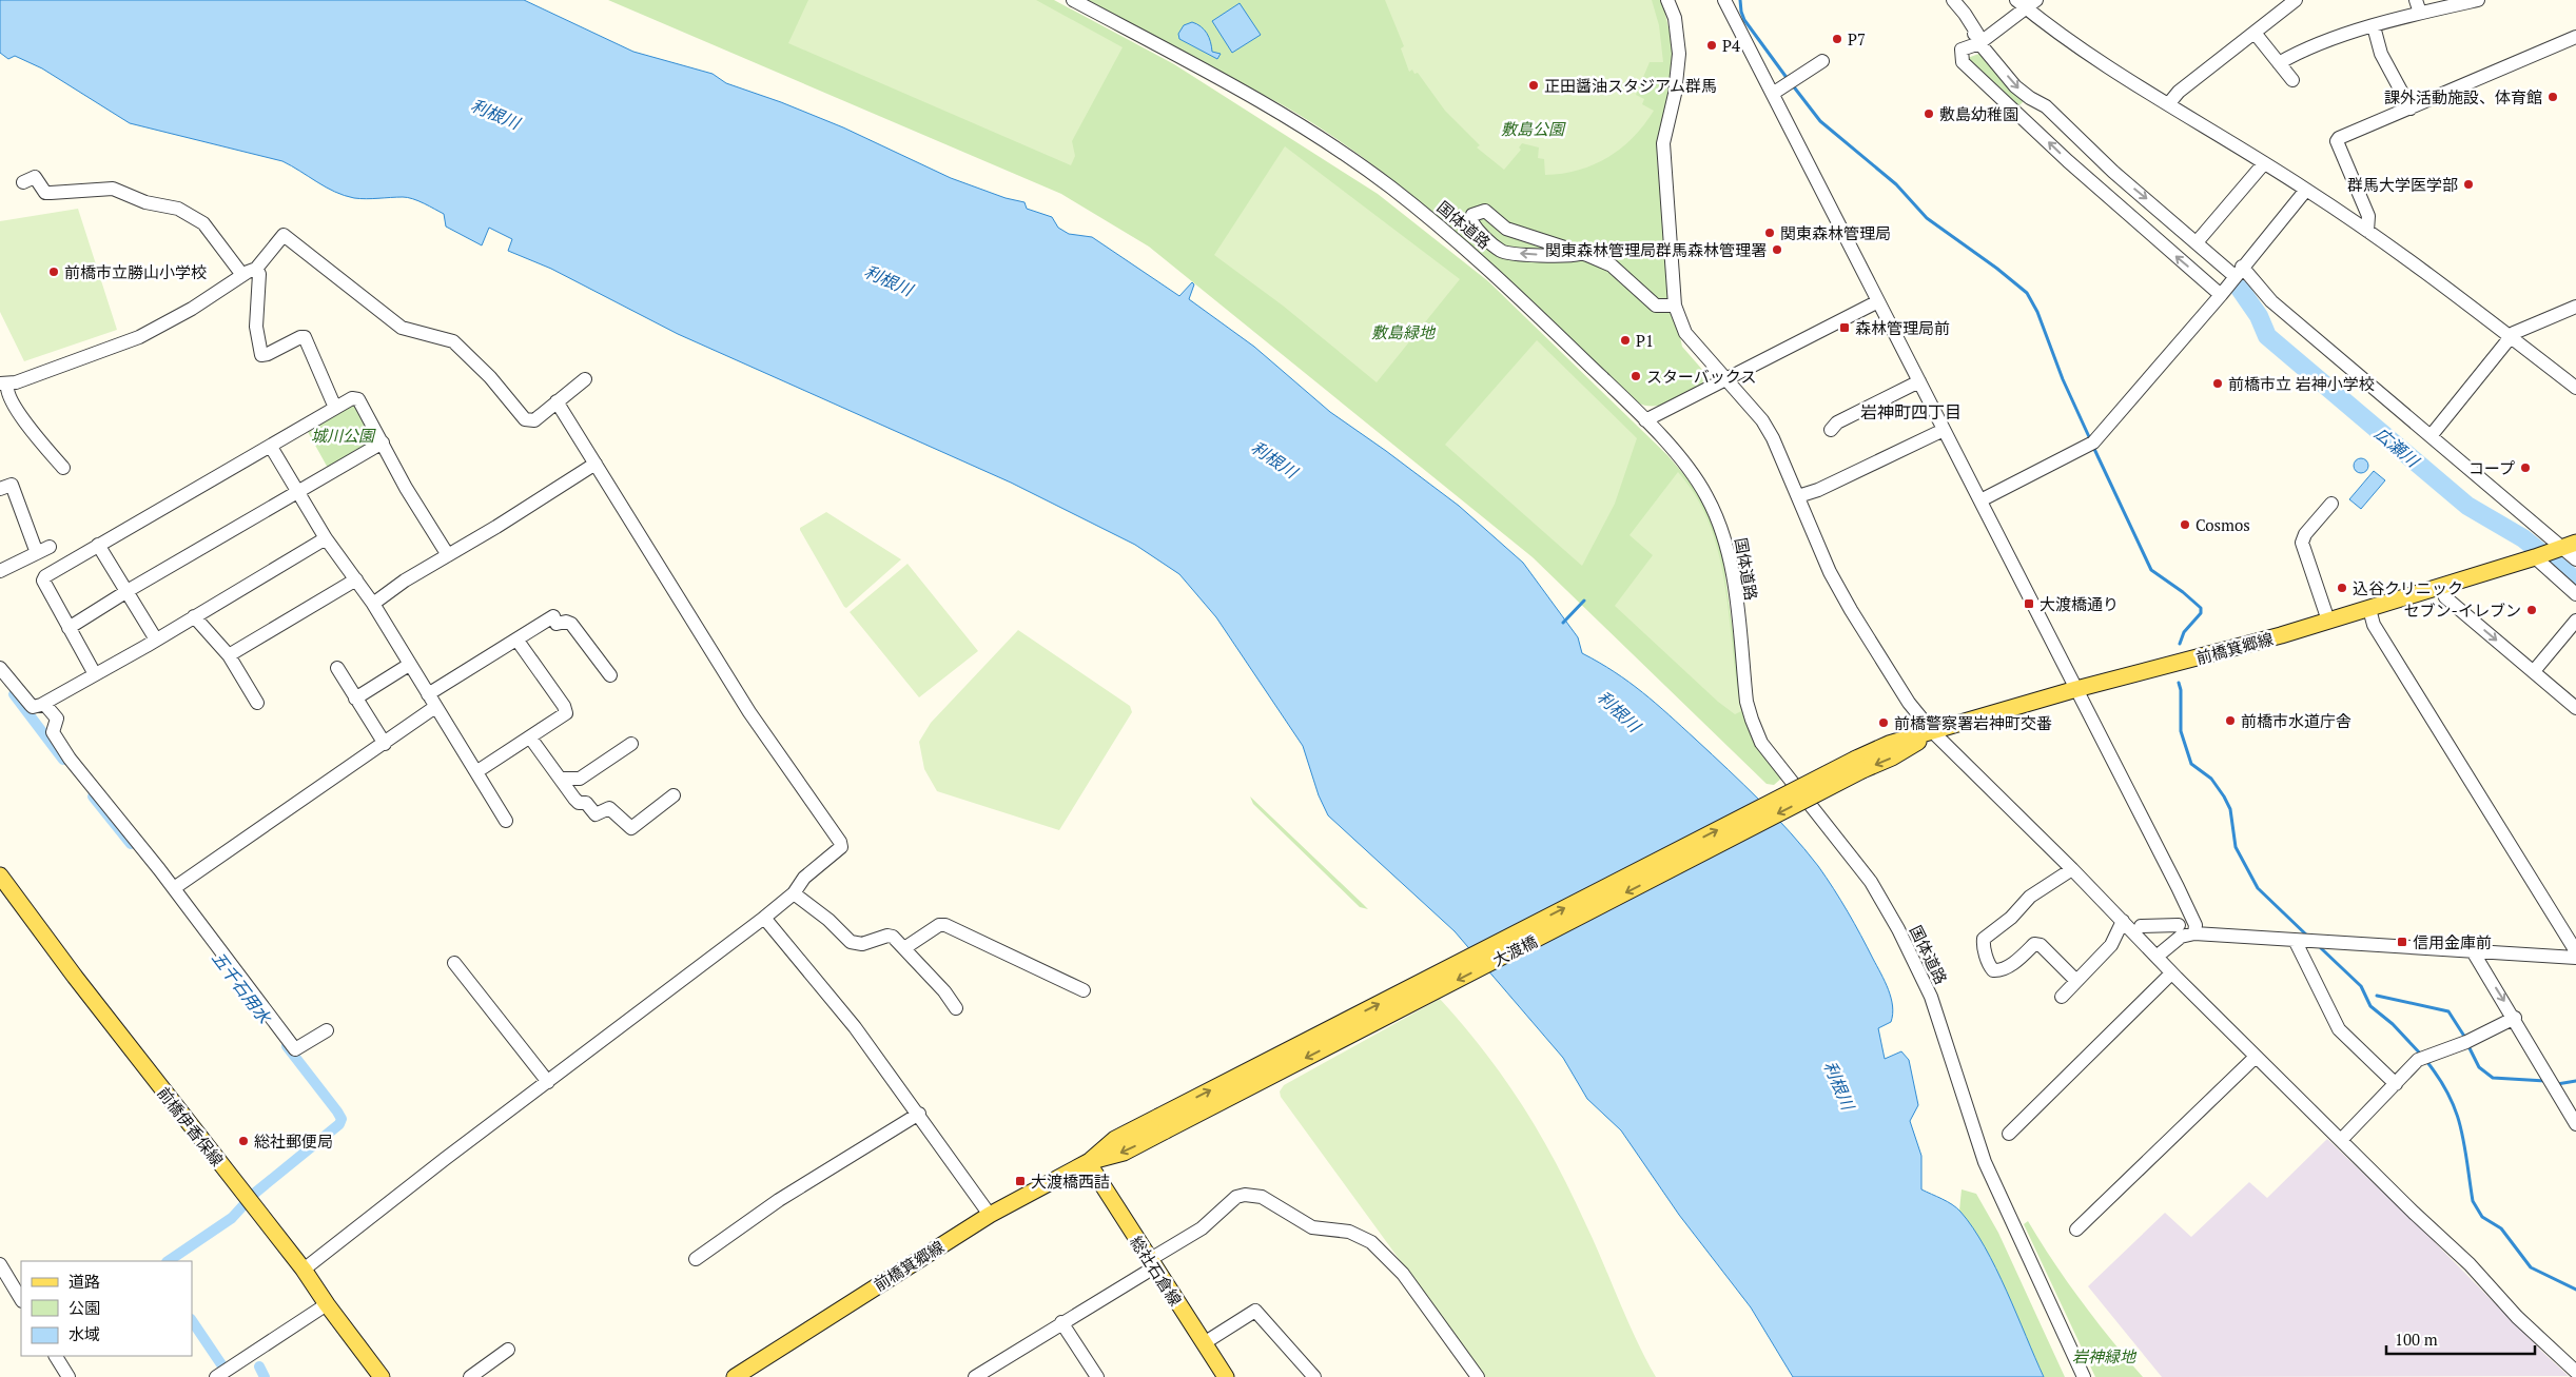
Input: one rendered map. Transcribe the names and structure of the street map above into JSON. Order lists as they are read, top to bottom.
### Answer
{
  "streets": {
    "main road": [
      "前橋箕郷線",
      "大渡橋",
      "前橋伊香保線",
      "総社石倉線"
    ],
    "street": ["国体道路"]
  },
  "crossings": [
    ["前橋箕郷線", "大渡橋"],
    ["前橋箕郷線", "総社石倉線"]
  ],
  "districts": ["岩神町四丁目"],
  "water": ["利根川", "広瀬川", "五千石用水"],
  "parks": [
    "敷島公園",
    "敷島緑地",
    "城川公園",
    "岩神緑地"
  ],
  "places": {
    "other": [
      "P7",
      "P4",
      "正田醤油スタジアム群馬",
      "課外活動施設、体育館",
      "敷島幼稚園",
      "群馬大学医学部",
      "関東森林管理局",
      "関東森林管理局群馬森林管理署",
      "前橋市立勝山小学校",
      "P1",
      "スターバックス",
      "前橋市立 岩神小学校",
      "コープ",
      "Cosmos",
      "込谷クリニック",
      "セブン-イレブン",
      "前橋市水道庁舎",
      "前橋警察署岩神町交番",
      "総社郵便局"
    ],
    "transit": [
      "森林管理局前",
      "大渡橋通り",
      "信用金庫前",
      "大渡橋西詰"
    ]
  },
  "legend": ["道路", "公園", "水域"],
  "scale_bar": "100 m"
}
